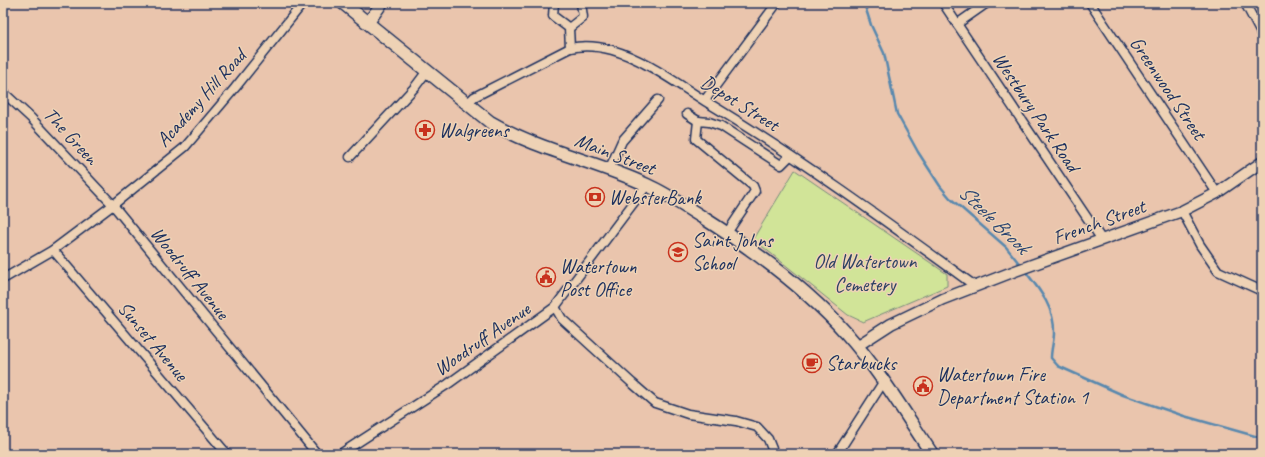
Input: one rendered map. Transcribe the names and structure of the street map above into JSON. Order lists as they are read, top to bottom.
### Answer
{
  "streets": {
    "main road": ["Main Street"],
    "street": [
      "Greenwood Street",
      "Academy Hill Road",
      "Depot Street",
      "Westbury Park Road",
      "The Green",
      "French Street",
      "Woodruff Avenue",
      "Sunset Avenue"
    ]
  },
  "crossings": [
    ["Greenwood Street", "French Street"],
    ["Academy Hill Road", "The Green"],
    ["Academy Hill Road", "Woodruff Avenue"],
    ["Academy Hill Road", "Sunset Avenue"],
    ["Depot Street", "Main Street"],
    ["Depot Street", "French Street"],
    ["Westbury Park Road", "French Street"],
    ["The Green", "Woodruff Avenue"],
    ["Main Street", "French Street"],
    ["Main Street", "Woodruff Avenue"]
  ],
  "water": ["Steele Brook"],
  "parks": ["Old Watertown Cemetery"],
  "places": {
    "pharmacy": ["Walgreens"],
    "bank": ["WebsterBank"],
    "school or university": ["Saint Johns School"],
    "public building": ["Watertown Post Office", "Watertown Fire Department Station 1"],
    "cafe": ["Starbucks"]
  }
}
